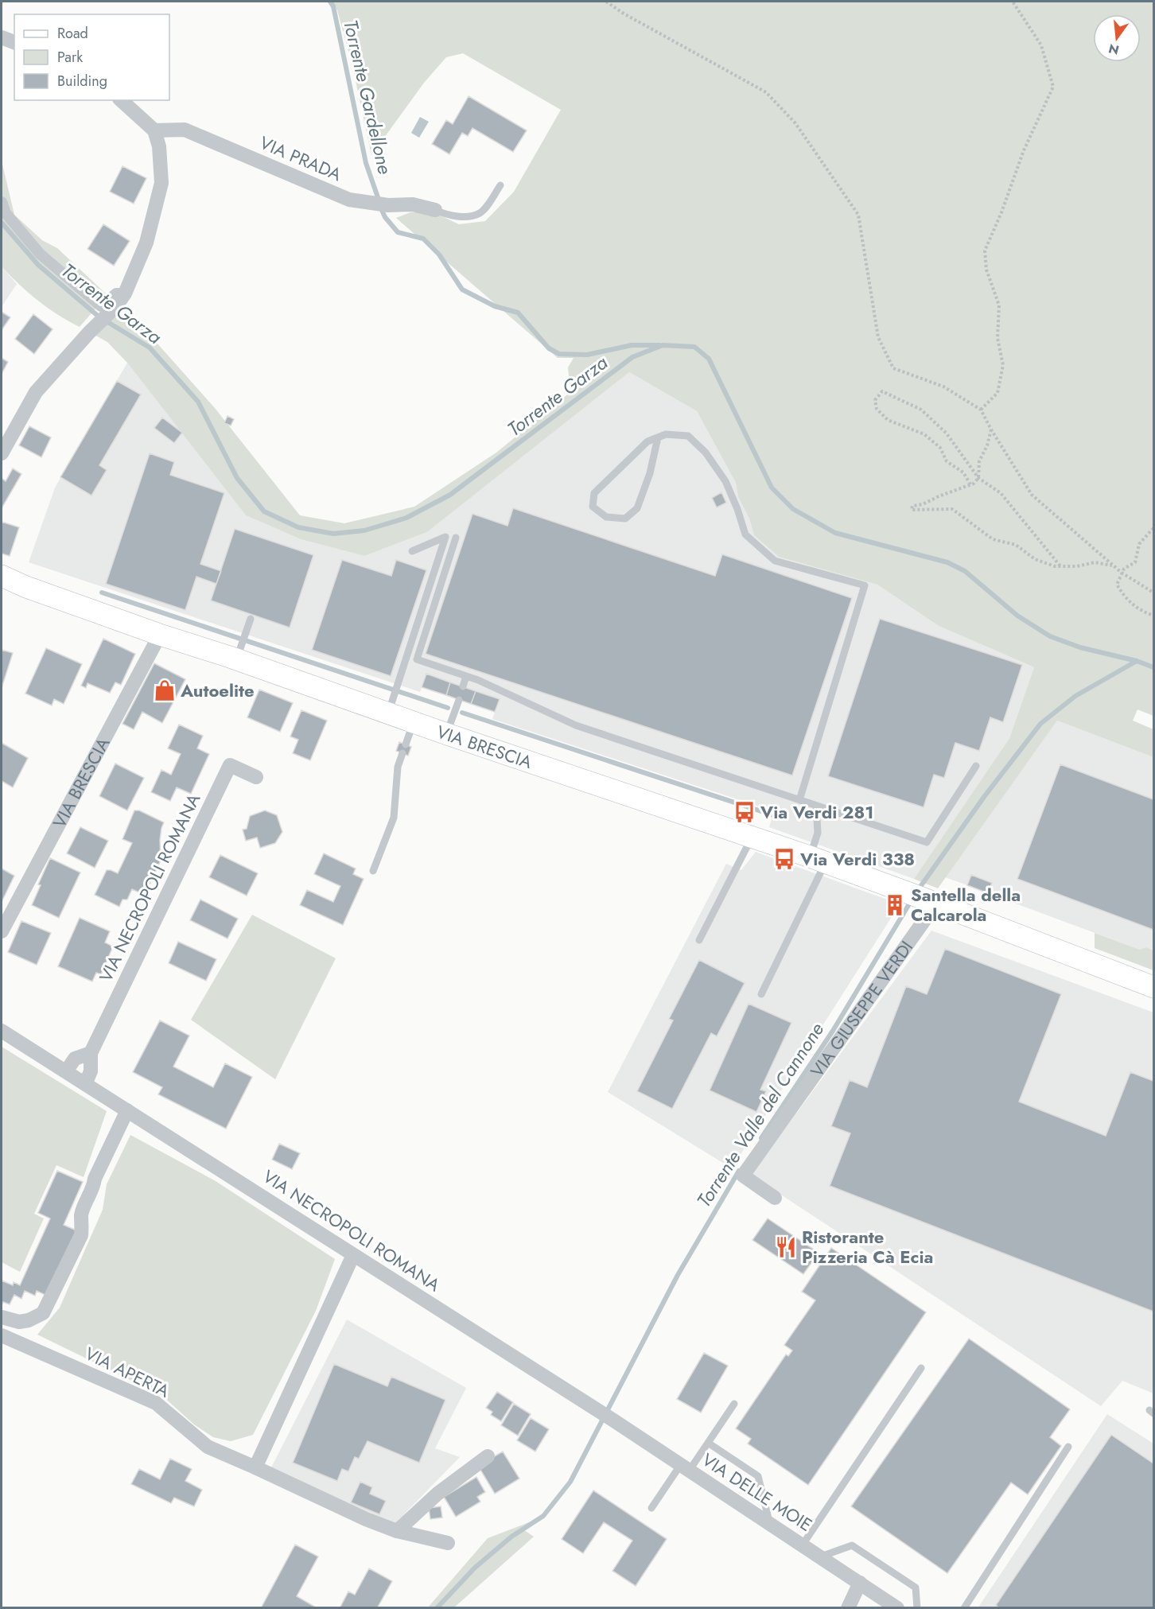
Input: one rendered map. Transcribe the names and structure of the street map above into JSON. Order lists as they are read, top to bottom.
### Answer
{
  "streets": {
    "main road": ["VIA BRESCIA"],
    "street": [
      "VIA PRADA",
      "VIA NECROPOLI ROMANA",
      "VIA GIUSEPPE VERDI",
      "VIA APERTA",
      "VIA DELLE MOIE"
    ]
  },
  "crossings": [
    ["VIA NECROPOLI ROMANA", "VIA DELLE MOIE"]
  ],
  "water": ["Torrente Gardellone", "Torrente Garza", "Torrente Valle del Cannone"],
  "places": {
    "shop": ["Autoelite"],
    "bus stop": ["Via Verdi 281", "Via Verdi 338"],
    "building": ["Santella della Calcarola"],
    "restaurant": ["Ristorante Pizzeria Cà Ecia"]
  },
  "legend": ["Road", "Park", "Building"],
  "north": "bottom"
}
